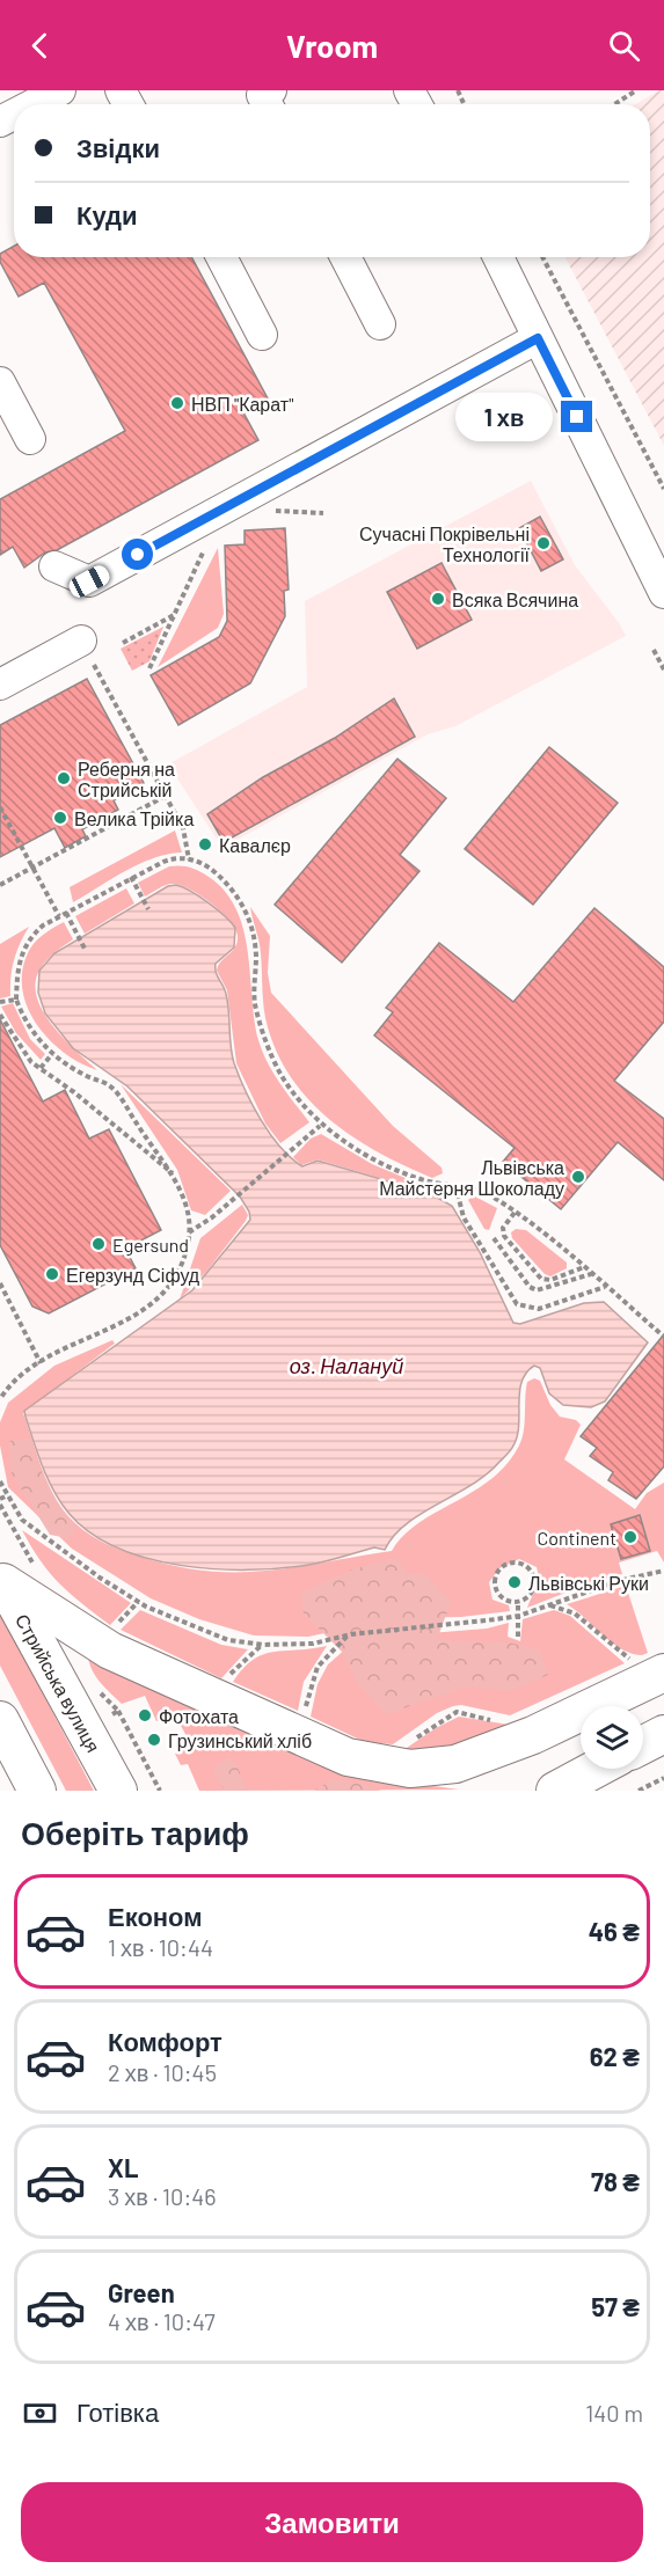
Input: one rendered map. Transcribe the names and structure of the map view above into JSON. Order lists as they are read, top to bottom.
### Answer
{
  "streets": {
    "main road": ["Стрийська вулиця"]
  },
  "water": ["оз. Налануй"],
  "places": [
    "НВП \"Карат\"",
    "Сучасні Покрівельні Технології",
    "Всяка Всячина",
    "Реберня на Стрийській",
    "Велика Трійка",
    "Кавалєр",
    "Львівська Майстерня Шоколаду",
    "Egersund",
    "Егерзунд Сіфуд",
    "Continent",
    "Львівські Руки",
    "Фотохата",
    "Грузинський хліб"
  ],
  "page": {
    "header": "Vroom",
    "banner": ["Звідки", "Куди"],
    "bubble": "1 хв",
    "heading": "Оберіть тариф",
    "list": [
      {
        "name": "Економ",
        "note": "1 хв · 10:44",
        "value": "46 ₴"
      },
      {
        "name": "Комфорт",
        "note": "2 хв · 10:45",
        "value": "62 ₴"
      },
      {
        "name": "XL",
        "note": "3 хв · 10:46",
        "value": "78 ₴"
      },
      {
        "name": "Green",
        "note": "4 хв · 10:47",
        "value": "57 ₴"
      }
    ],
    "pay": ["Готівка", "140 m"],
    "buttons": "Замовити"
  }
}
